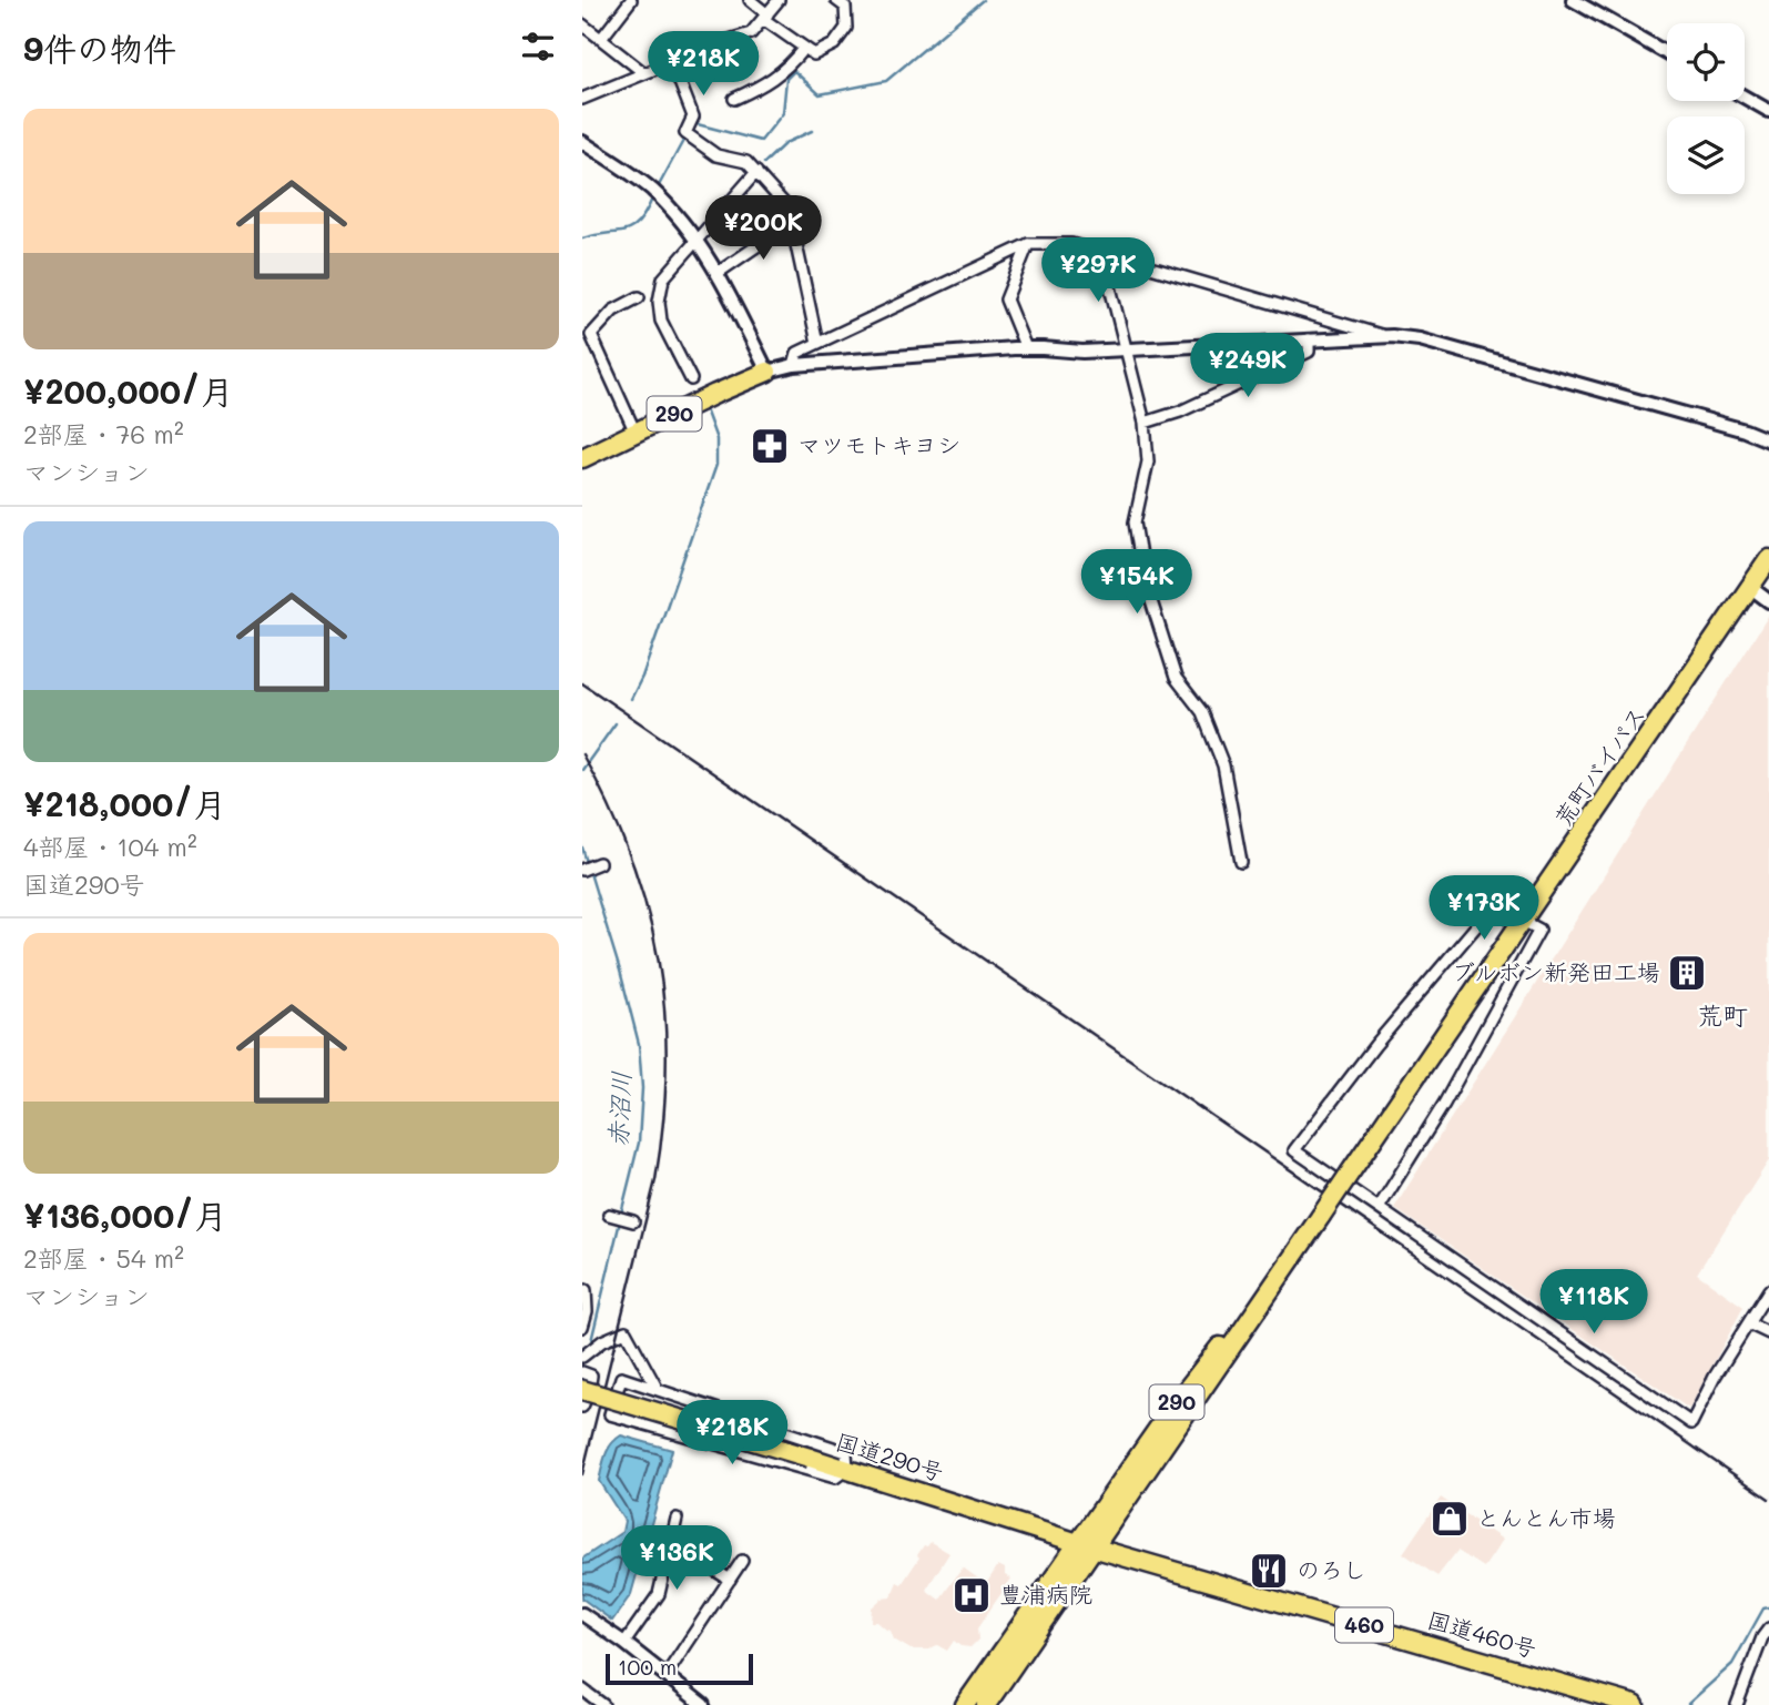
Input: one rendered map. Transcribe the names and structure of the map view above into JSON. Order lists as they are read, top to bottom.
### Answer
{
  "streets": {
    "highway": [
      "290",
      "荒町バイパス",
      "国道290号",
      "460",
      "国道460号"
    ]
  },
  "crossings": [
    ["荒町バイパス", "国道290号"],
    ["荒町バイパス", "国道460号"],
    ["国道290号", "国道460号"]
  ],
  "districts": ["荒町"],
  "water": ["赤沼川"],
  "places": {
    "pharmacy": ["マツモトキヨシ"],
    "building": ["ブルボン新発田工場"],
    "shop": ["とんとん市場"],
    "restaurant": ["のろし"],
    "hospital": ["豊浦病院"]
  },
  "scale_bar": "100 m",
  "page": {
    "heading": "9件の物件",
    "price": [
      "¥218K",
      "¥200K",
      "¥297K",
      "¥249K",
      "¥154K",
      "¥173K",
      "¥118K",
      "¥218K",
      "¥136K"
    ],
    "list": [
      {
        "name": "¥200,000/月",
        "note": "2部屋 · 76 m² · マンション"
      },
      {
        "name": "¥218,000/月",
        "note": "4部屋 · 104 m² · 国道290号"
      },
      {
        "name": "¥136,000/月",
        "note": "2部屋 · 54 m² · マンション"
      }
    ],
    "scale": "100 m"
  }
}
